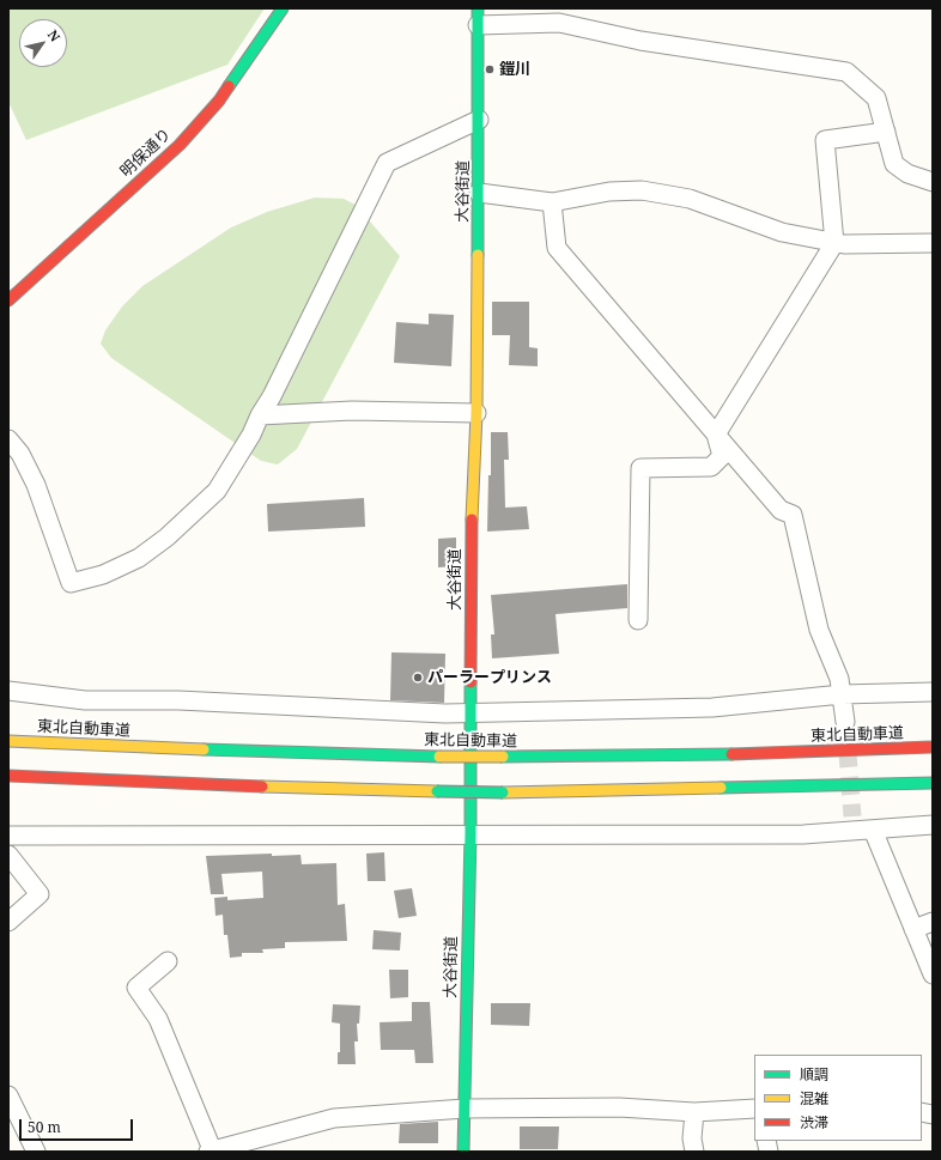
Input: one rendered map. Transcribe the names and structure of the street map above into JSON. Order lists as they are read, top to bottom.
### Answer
{
  "streets": {
    "main road": ["明保通り", "大谷街道", "東北自動車道"]
  },
  "places": ["鎧川", "パーラープリンス"],
  "legend": ["順調", "混雑", "渋滞"],
  "scale_bar": "50 m",
  "north": "top right"
}
